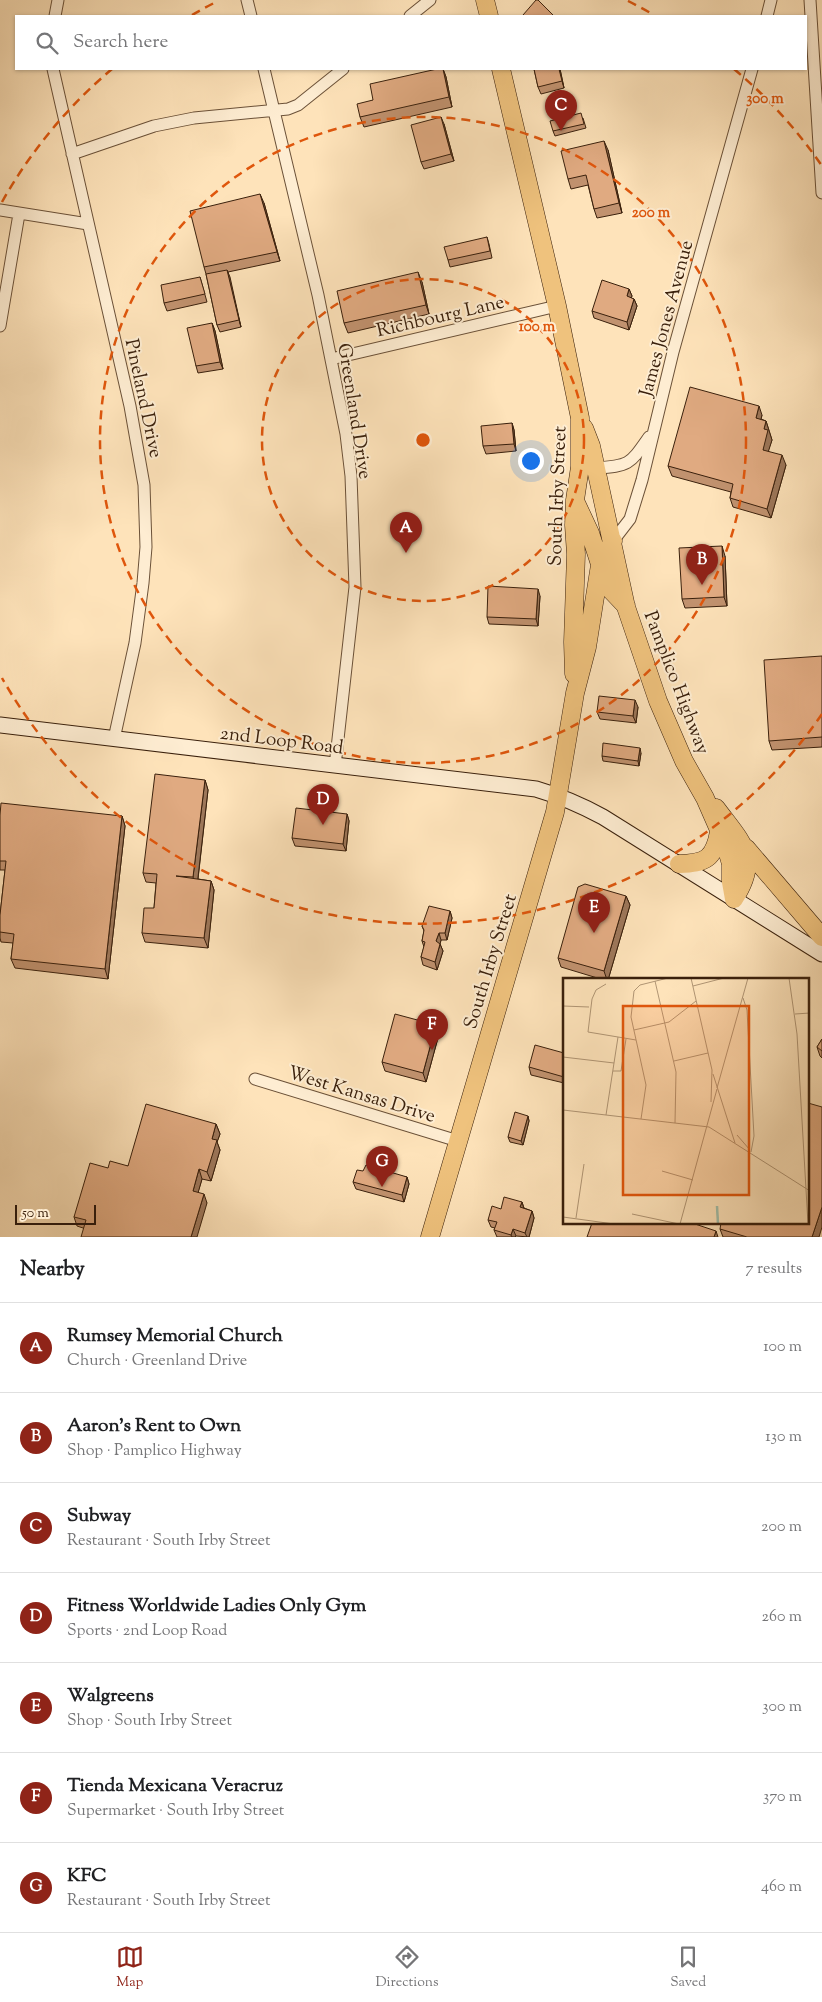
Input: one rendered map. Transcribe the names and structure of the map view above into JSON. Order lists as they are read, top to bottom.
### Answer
{
  "streets": {
    "main road": ["South Irby Street", "Pamplico Highway", "2nd Loop Road"],
    "street": [
      "Richbourg Lane",
      "James Jones Avenue",
      "Pineland Drive",
      "Greenland Drive",
      "West Kansas Drive"
    ]
  },
  "crossings": [
    ["Richbourg Lane", "Greenland Drive"],
    ["Richbourg Lane", "South Irby Street"],
    ["James Jones Avenue", "South Irby Street"],
    ["James Jones Avenue", "Pamplico Highway"],
    ["Pineland Drive", "2nd Loop Road"],
    ["Greenland Drive", "2nd Loop Road"],
    ["South Irby Street", "Pamplico Highway"],
    ["South Irby Street", "2nd Loop Road"],
    ["South Irby Street", "West Kansas Drive"]
  ],
  "scale_bar": "50 m",
  "page": {
    "search": "Search here",
    "pins": [
      "C",
      "A",
      "B",
      "D",
      "E",
      "F",
      "G"
    ],
    "scale": "50 m",
    "heading": ["Nearby", "7 results"],
    "list": [
      {
        "mark": "A",
        "name": "Rumsey Memorial Church",
        "note": "Church · Greenland Drive",
        "value": "100 m"
      },
      {
        "mark": "B",
        "name": "Aaron's Rent to Own",
        "note": "Shop · Pamplico Highway",
        "value": "130 m"
      },
      {
        "mark": "C",
        "name": "Subway",
        "note": "Restaurant · South Irby Street",
        "value": "200 m"
      },
      {
        "mark": "D",
        "name": "Fitness Worldwide Ladies Only Gym",
        "note": "Sports · 2nd Loop Road",
        "value": "260 m"
      },
      {
        "mark": "E",
        "name": "Walgreens",
        "note": "Shop · South Irby Street",
        "value": "300 m"
      },
      {
        "mark": "F",
        "name": "Tienda Mexicana Veracruz",
        "note": "Supermarket · South Irby Street",
        "value": "370 m"
      },
      {
        "mark": "G",
        "name": "KFC",
        "note": "Restaurant · South Irby Street",
        "value": "460 m"
      }
    ],
    "nav": ["Map", "Directions", "Saved"]
  },
  "rings": ["300 m", "200 m", "100 m"]
}
